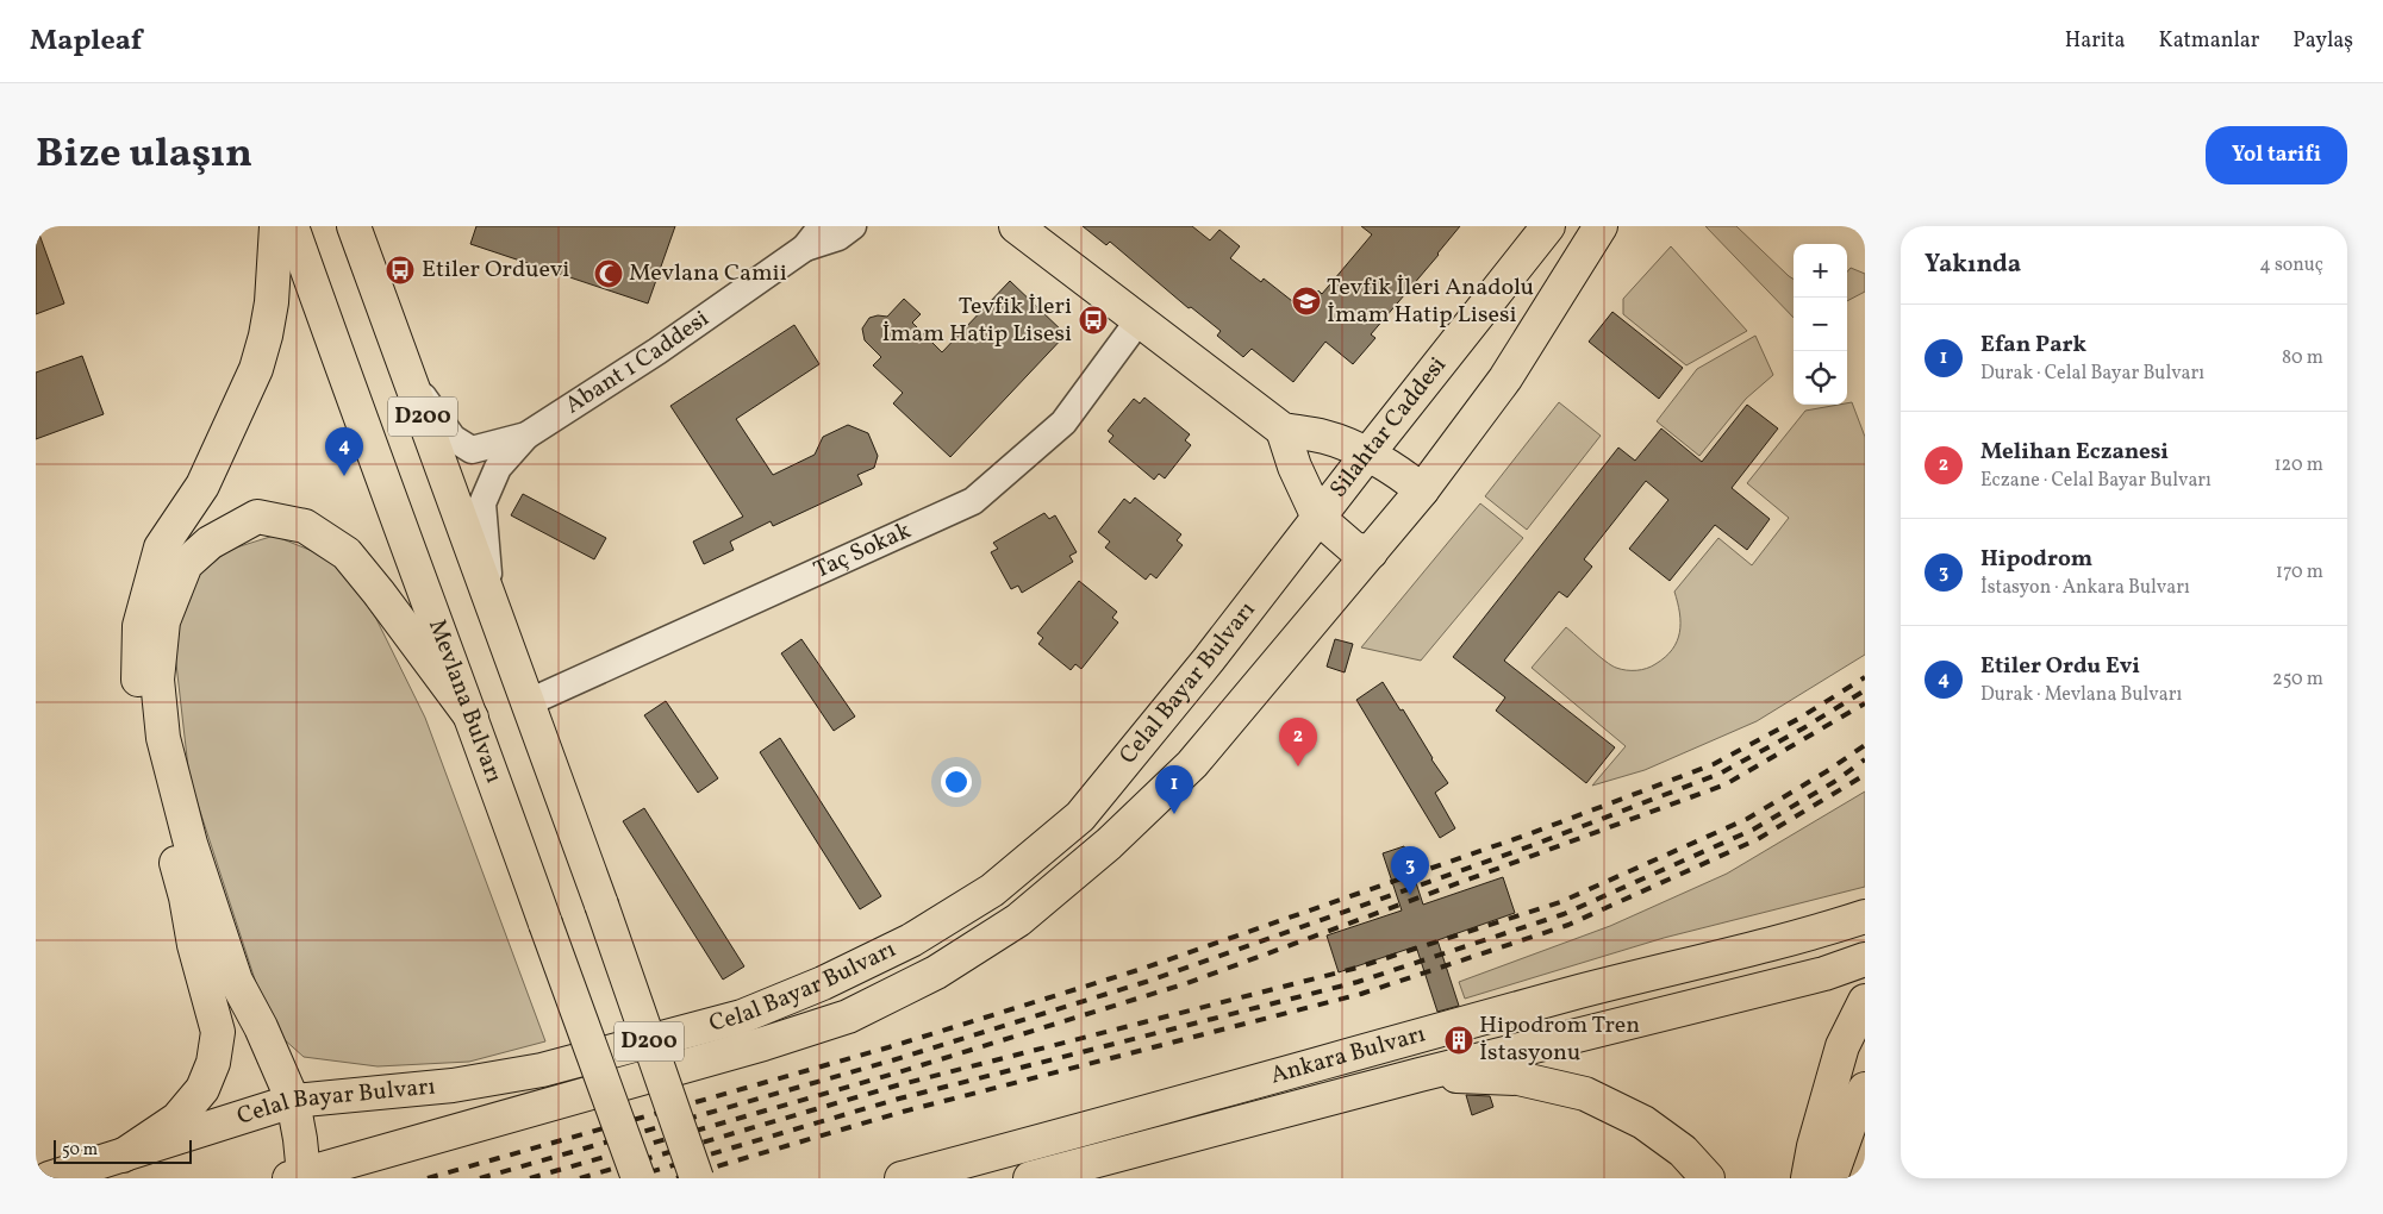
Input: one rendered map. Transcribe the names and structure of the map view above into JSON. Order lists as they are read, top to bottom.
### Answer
{
  "streets": {
    "main road": [
      "D200",
      "Silahtar Caddesi",
      "Celal Bayar Bulvarı",
      "Mevlana Bulvarı",
      "Ankara Bulvarı"
    ],
    "street": ["Abant 1 Caddesi", "Taç Sokak"]
  },
  "crossings": [
    ["Abant 1 Caddesi", "D200"],
    ["D200", "Taç Sokak"],
    ["Silahtar Caddesi", "Celal Bayar Bulvarı"]
  ],
  "places": {
    "bus stop": ["Etiler Orduevi", "Tevfik İleri İmam Hatip Lisesi"],
    "mosque": ["Mevlana Camii"],
    "school or university": ["Tevfik İleri Anadolu İmam Hatip Lisesi"],
    "building": ["Hipodrom Tren İstasyonu"]
  },
  "scale_bar": "50 m",
  "page": {
    "header": "Mapleaf",
    "nav": ["Harita", "Katmanlar", "Paylaş"],
    "title": "Bize ulaşın",
    "buttons": "Yol tarifi",
    "heading": ["Yakında", "4 sonuç"],
    "map_buttons": ["+", "−"],
    "list": [
      {
        "mark": "1",
        "name": "Efan Park",
        "note": "Durak · Celal Bayar Bulvarı",
        "value": "80 m"
      },
      {
        "mark": "2",
        "name": "Melihan Eczanesi",
        "note": "Eczane · Celal Bayar Bulvarı",
        "value": "120 m"
      },
      {
        "mark": "3",
        "name": "Hipodrom",
        "note": "İstasyon · Ankara Bulvarı",
        "value": "170 m"
      },
      {
        "mark": "4",
        "name": "Etiler Ordu Evi",
        "note": "Durak · Mevlana Bulvarı",
        "value": "250 m"
      }
    ],
    "pins": [
      "4",
      "2",
      "1",
      "3"
    ],
    "scale": "50 m"
  }
}
